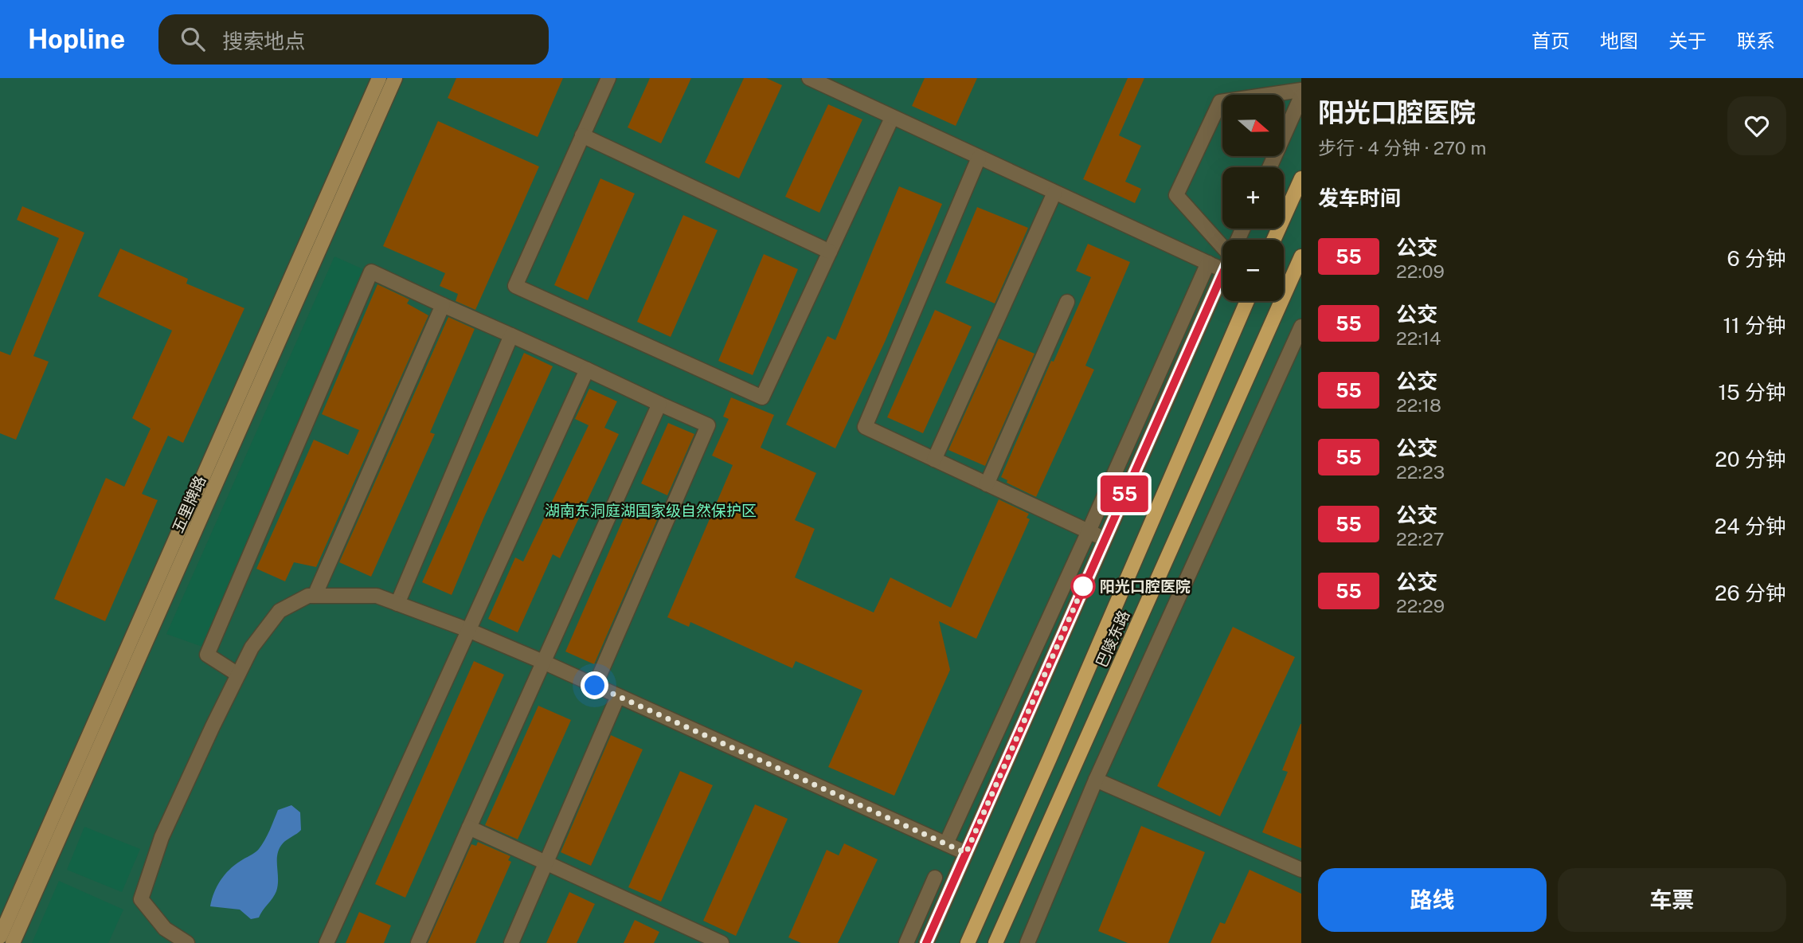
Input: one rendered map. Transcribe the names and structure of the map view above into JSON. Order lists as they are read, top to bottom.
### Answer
{
  "streets": {
    "main road": ["五里牌路", "巴陵东路"]
  },
  "parks": ["湖南东洞庭湖国家级自然保护区"],
  "places": ["阳光口腔医院"],
  "lines": ["bus line 55"],
  "north": "right",
  "page": {
    "header": "Hopline",
    "search": "搜索地点",
    "nav": [
      "首页",
      "地图",
      "关于",
      "联系"
    ],
    "on_map": "55",
    "heading": [
      ["阳光口腔医院", "步行 · 4 分钟 · 270 m"],
      "发车时间"
    ],
    "map_buttons": ["+", "−"],
    "list": [
      {
        "mark": "55",
        "name": "公交",
        "note": "22:09",
        "value": "6 分钟"
      },
      {
        "mark": "55",
        "name": "公交",
        "note": "22:14",
        "value": "11 分钟"
      },
      {
        "mark": "55",
        "name": "公交",
        "note": "22:18",
        "value": "15 分钟"
      },
      {
        "mark": "55",
        "name": "公交",
        "note": "22:23",
        "value": "20 分钟"
      },
      {
        "mark": "55",
        "name": "公交",
        "note": "22:27",
        "value": "24 分钟"
      },
      {
        "mark": "55",
        "name": "公交",
        "note": "22:29",
        "value": "26 分钟"
      }
    ],
    "buttons": ["路线", "车票"]
  }
}
